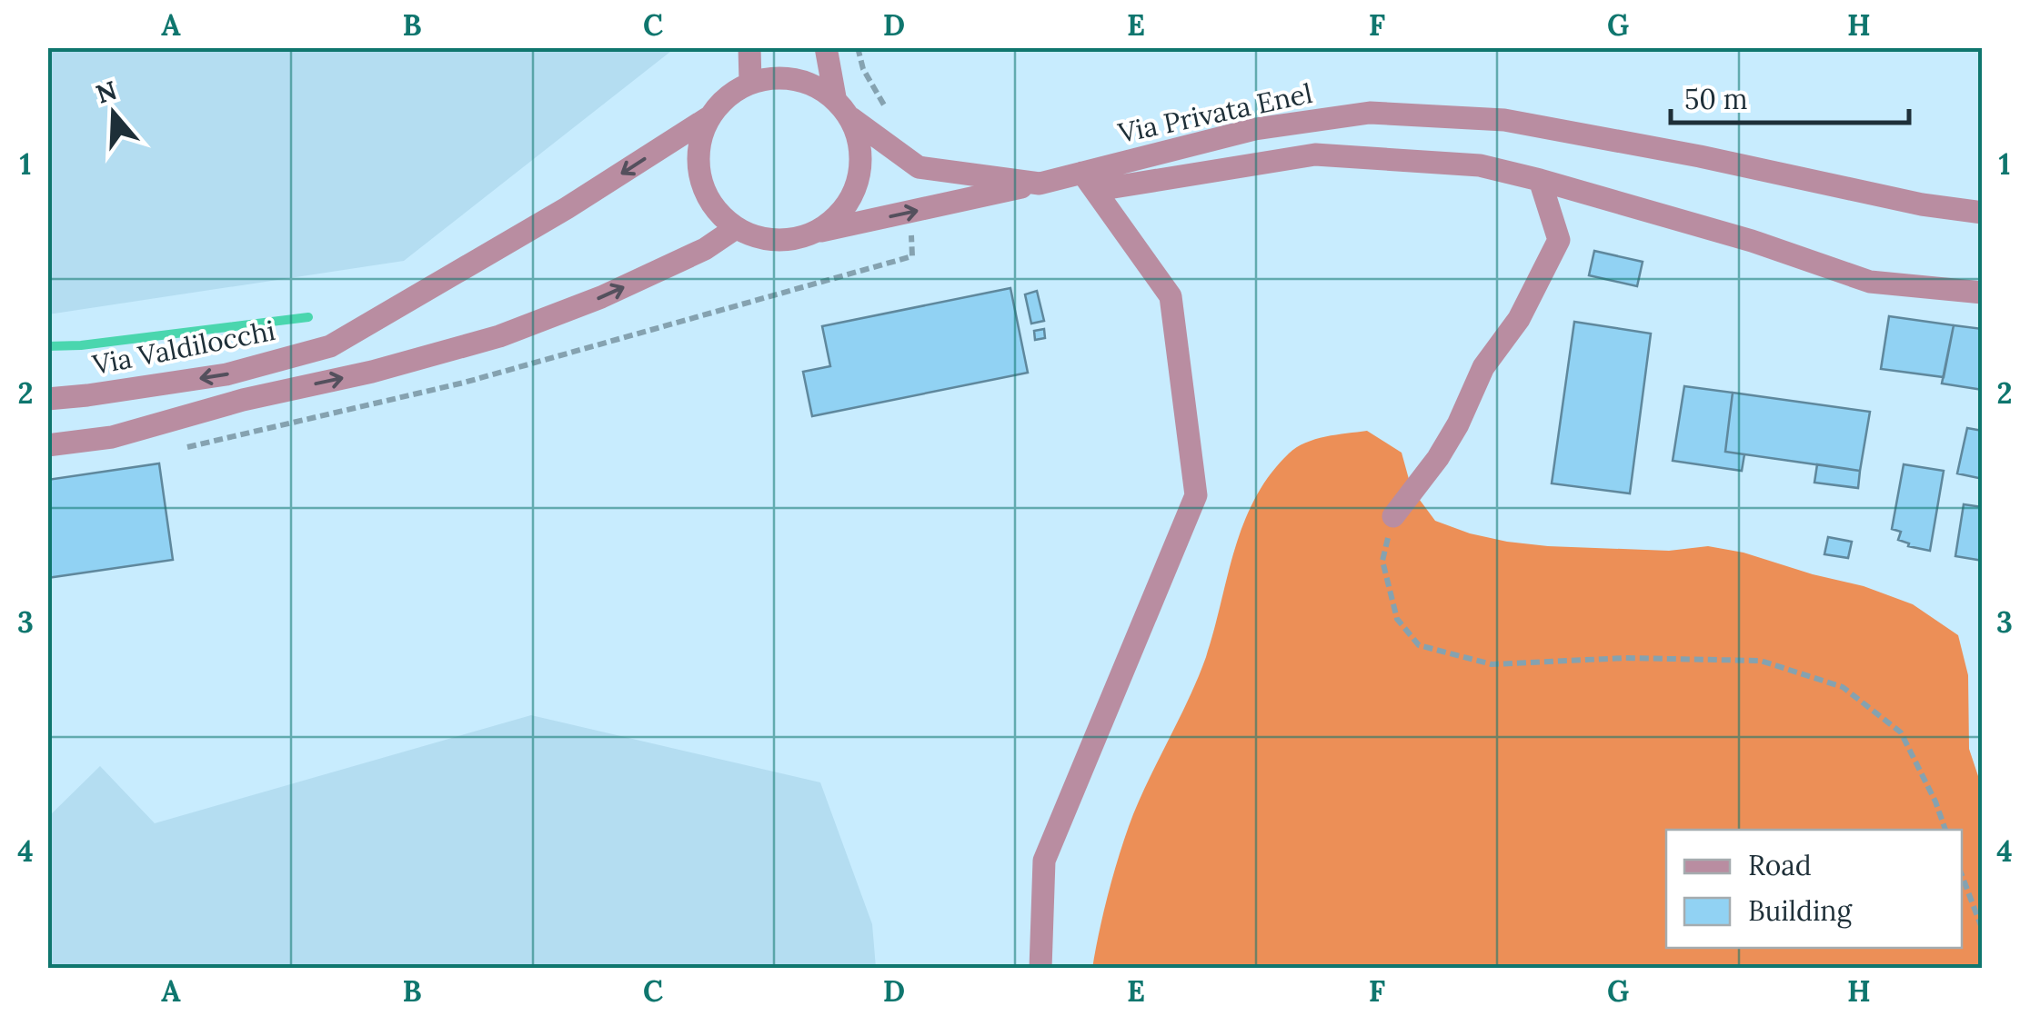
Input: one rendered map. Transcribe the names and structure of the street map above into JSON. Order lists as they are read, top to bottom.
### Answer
{
  "streets": {
    "street": ["Via Privata Enel", "Via Valdilocchi"]
  },
  "crossings": [
    ["Via Privata Enel", "Via Valdilocchi"]
  ],
  "legend": ["Road", "Building"],
  "scale_bar": "50 m",
  "north": "top",
  "grid": {
    "columns": [
      "A",
      "B",
      "C",
      "D",
      "E",
      "F",
      "G",
      "H"
    ],
    "rows": [
      "1",
      "2",
      "3",
      "4"
    ]
  }
}
